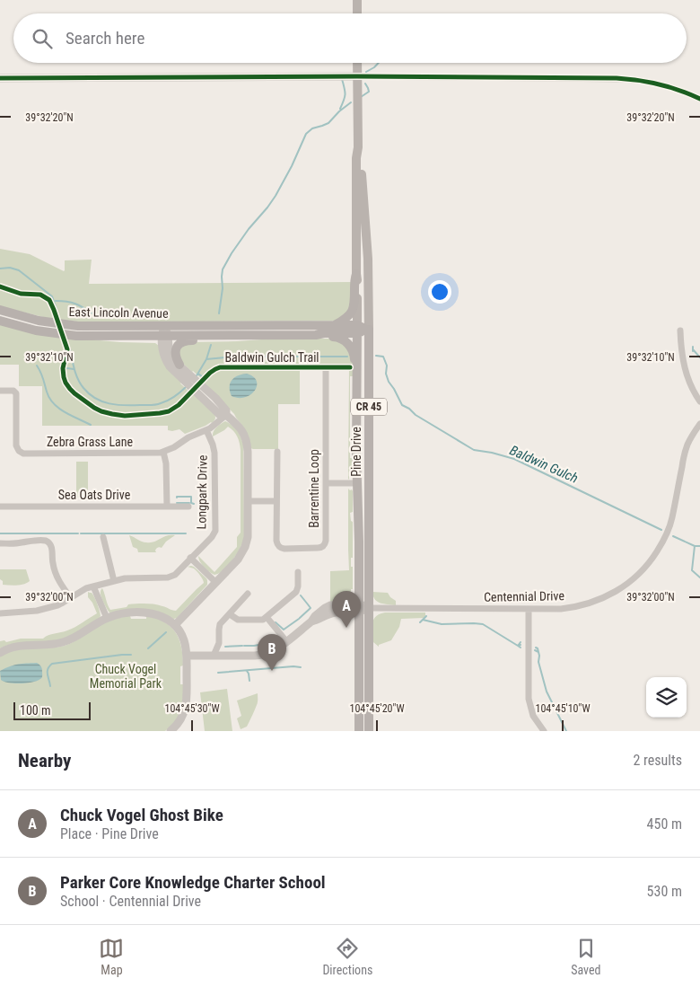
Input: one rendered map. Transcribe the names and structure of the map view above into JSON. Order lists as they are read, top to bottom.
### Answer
{
  "streets": {
    "main road": ["East Lincoln Avenue", "CR 45", "Pine Drive"],
    "street": [
      "Zebra Grass Lane",
      "Barrentine Loop",
      "Longpark Drive",
      "Sea Oats Drive",
      "Centennial Drive"
    ],
    "cycle path": ["Baldwin Gulch Trail"]
  },
  "crossings": [
    ["East Lincoln Avenue", "Pine Drive"],
    ["Zebra Grass Lane", "Longpark Drive"],
    ["Pine Drive", "Centennial Drive"]
  ],
  "water": ["Baldwin Gulch"],
  "parks": ["Chuck Vogel Memorial Park"],
  "scale_bar": "100 m",
  "page": {
    "search": "Search here",
    "pins": ["A", "B"],
    "scale": "100 m",
    "heading": ["Nearby", "2 results"],
    "list": [
      {
        "mark": "A",
        "name": "Chuck Vogel Ghost Bike",
        "note": "Place · Pine Drive",
        "value": "450 m"
      },
      {
        "mark": "B",
        "name": "Parker Core Knowledge Charter School",
        "note": "School · Centennial Drive",
        "value": "530 m"
      }
    ],
    "nav": ["Map", "Directions", "Saved"]
  },
  "coordinates": [
    "39°32'20\"N",
    "39°32'10\"N",
    "39°32'00\"N",
    "104°45'30\"W",
    "104°45'20\"W",
    "104°45'10\"W"
  ]
}
